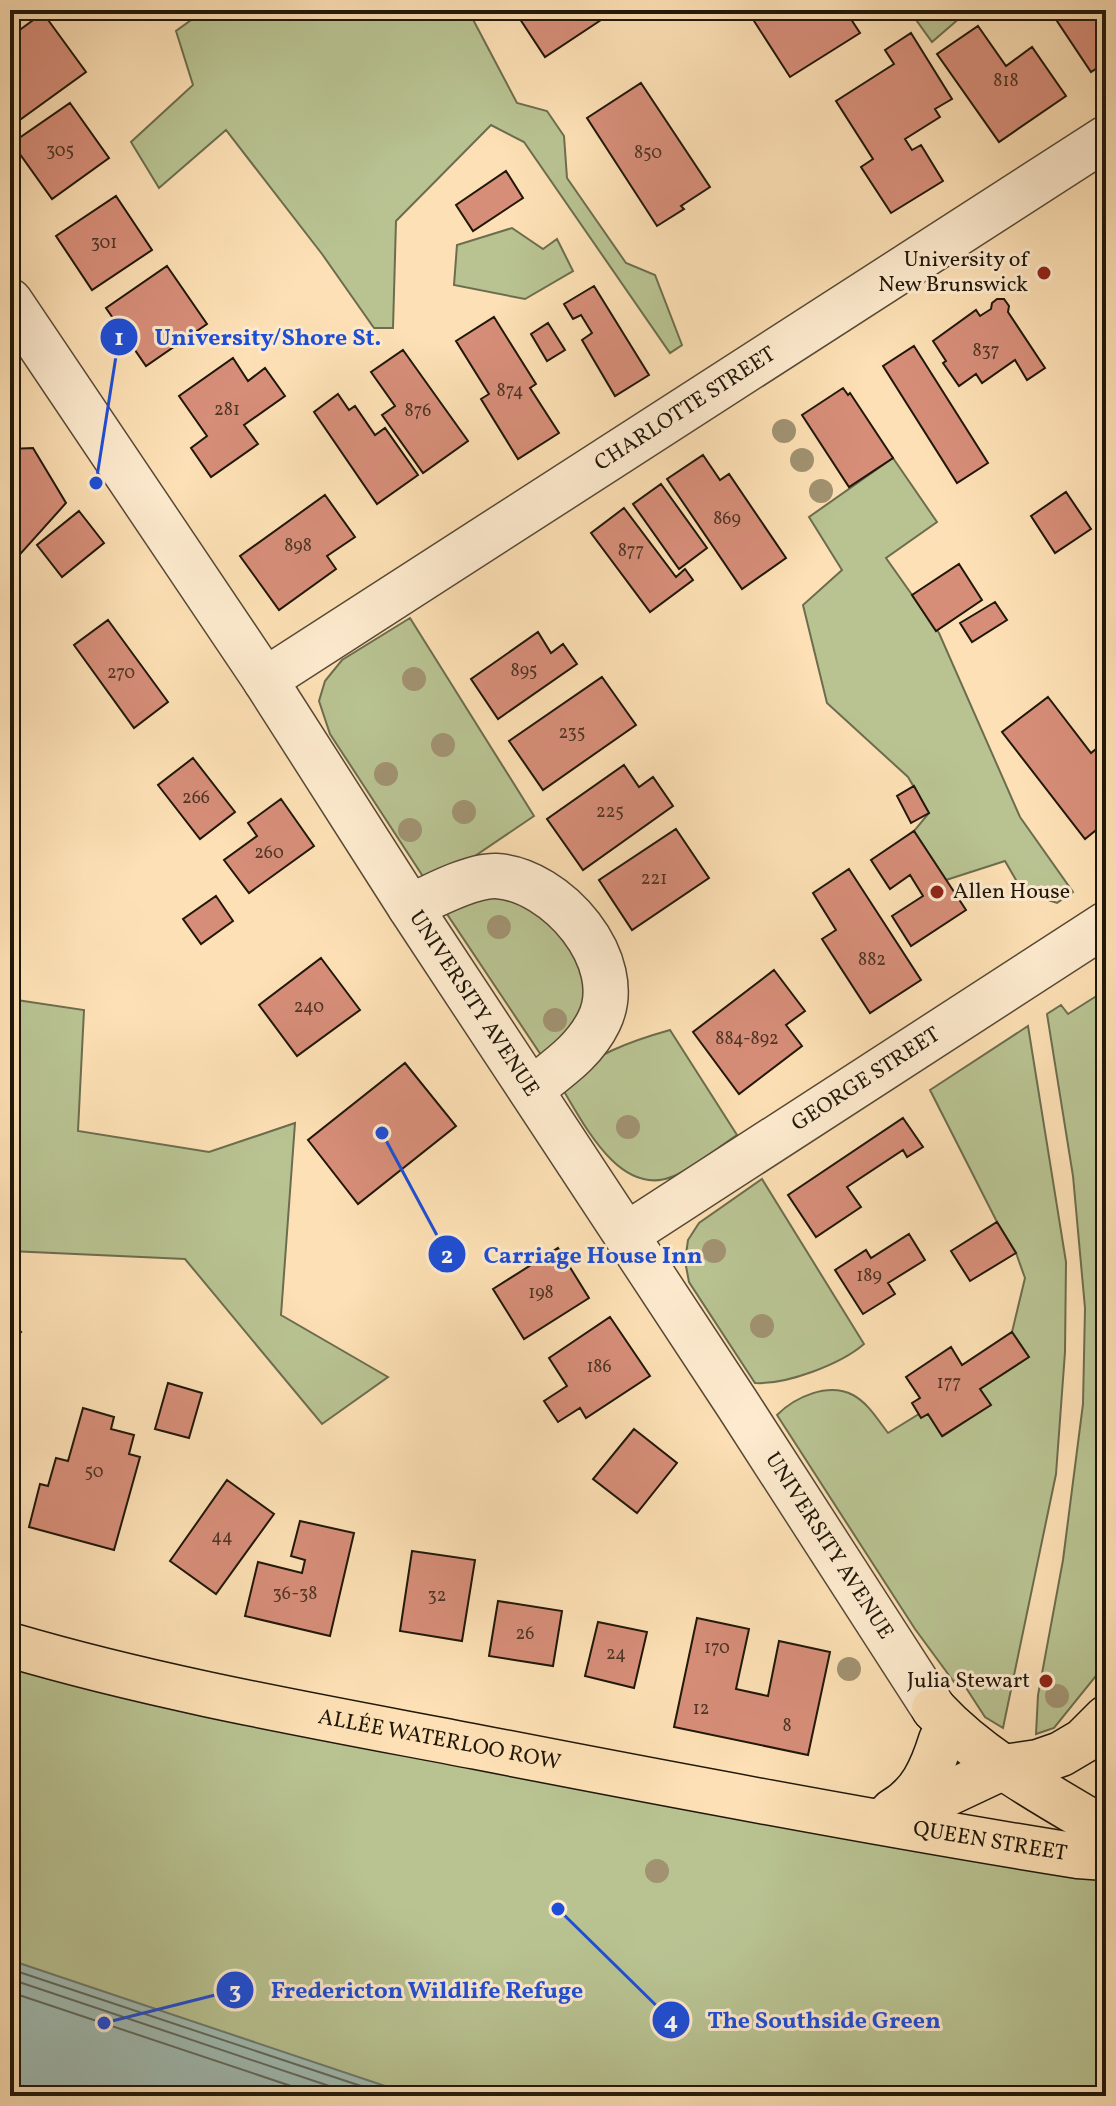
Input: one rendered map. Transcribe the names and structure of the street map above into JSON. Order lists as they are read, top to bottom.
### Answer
{
  "streets": {
    "main road": ["ALLÉE WATERLOO ROW", "QUEEN STREET"],
    "street": ["CHARLOTTE STREET", "UNIVERSITY AVENUE", "GEORGE STREET"]
  },
  "crossings": [
    ["CHARLOTTE STREET", "UNIVERSITY AVENUE"],
    ["UNIVERSITY AVENUE", "GEORGE STREET"],
    ["ALLÉE WATERLOO ROW", "QUEEN STREET"]
  ],
  "places": [
    "University of New Brunswick",
    "University/Shore St.",
    "Allen House",
    "Carriage House Inn",
    "Julia Stewart",
    "The Southside Green",
    "Fredericton Wildlife Refuge"
  ],
  "house_numbers": [
    "818",
    "305",
    "850",
    "301",
    "837",
    "874",
    "281",
    "876",
    "869",
    "898",
    "877",
    "895",
    "270",
    "235",
    "266",
    "225",
    "260",
    "221",
    "882",
    "240",
    "884-892",
    "189",
    "198",
    "186",
    "177",
    "50",
    "44",
    "36-38",
    "32",
    "26",
    "170",
    "24",
    "12",
    "8"
  ]
}
